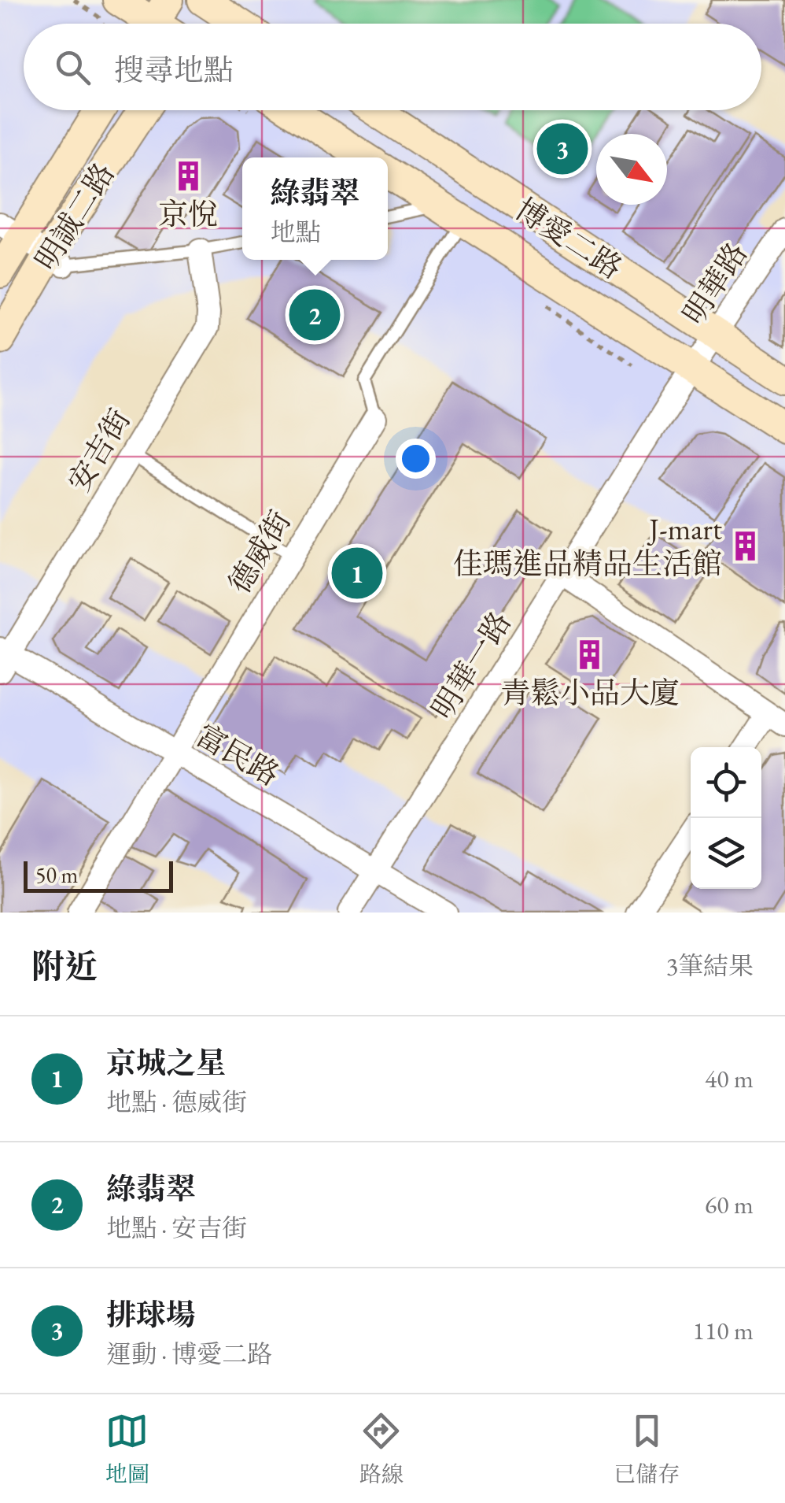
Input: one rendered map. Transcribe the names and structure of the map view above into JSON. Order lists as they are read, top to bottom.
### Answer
{
  "streets": {
    "main road": ["明誠二路", "博愛二路"],
    "street": [
      "明華路",
      "安吉街",
      "德威街",
      "明華一路",
      "富民路"
    ]
  },
  "crossings": [
    ["博愛二路", "明華路"],
    ["博愛二路", "德威街"],
    ["博愛二路", "明華一路"],
    ["明華路", "明華一路"],
    ["安吉街", "富民路"],
    ["德威街", "富民路"],
    ["明華一路", "富民路"]
  ],
  "places": {
    "building": ["京悅", "J-mart 佳瑪進品精品生活館", "青鬆小品大廈"]
  },
  "scale_bar": "50 m",
  "north": "bottom right",
  "page": {
    "search": "搜尋地點",
    "pins": ["3", "2", "1"],
    "popup": ["綠翡翠", "地點"],
    "scale": "50 m",
    "heading": ["附近", "3筆結果"],
    "list": [
      {
        "mark": "1",
        "name": "京城之星",
        "note": "地點 · 德威街",
        "value": "40 m"
      },
      {
        "mark": "2",
        "name": "綠翡翠",
        "note": "地點 · 安吉街",
        "value": "60 m"
      },
      {
        "mark": "3",
        "name": "排球場",
        "note": "運動 · 博愛二路",
        "value": "110 m"
      }
    ],
    "nav": ["地圖", "路線", "已儲存"]
  }
}
